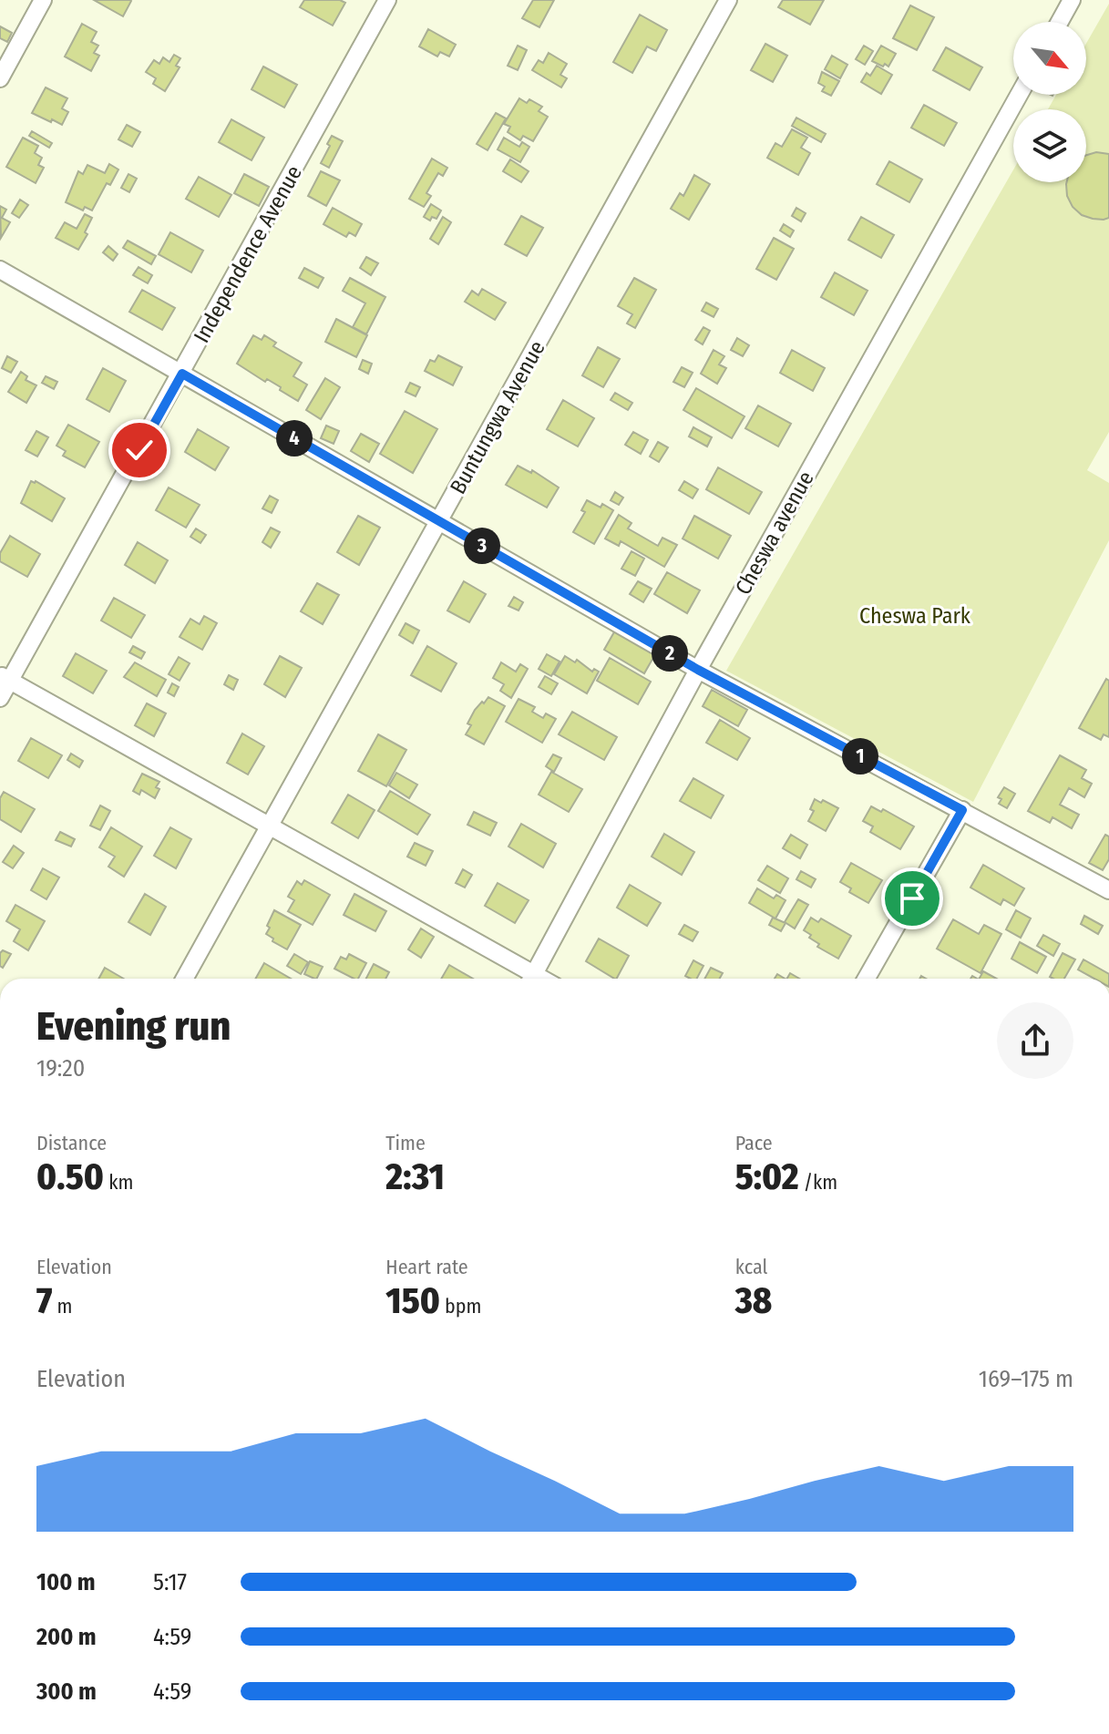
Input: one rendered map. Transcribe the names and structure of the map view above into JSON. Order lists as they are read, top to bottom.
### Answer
{
  "streets": {
    "street": ["Independence Avenue", "Buntungwa Avenue", "Cheswa avenue"]
  },
  "parks": ["Cheswa Park"],
  "north": "bottom right",
  "page": {
    "pins": [
      "4",
      "3",
      "2",
      "1"
    ],
    "heading": ["Evening run", "19:20"],
    "stats": [
      ["Distance", "0.50 km"],
      ["Time", "2:31"],
      ["Pace", "5:02 /km"],
      ["Elevation", "7 m"],
      ["Heart rate", "150 bpm"],
      ["kcal", "38"]
    ],
    "chart": ["Elevation", "169–175 m"],
    "list": [
      {
        "name": "100 m",
        "note": "5:17"
      },
      {
        "name": "200 m",
        "note": "4:59"
      },
      {
        "name": "300 m",
        "note": "4:59"
      }
    ]
  }
}
